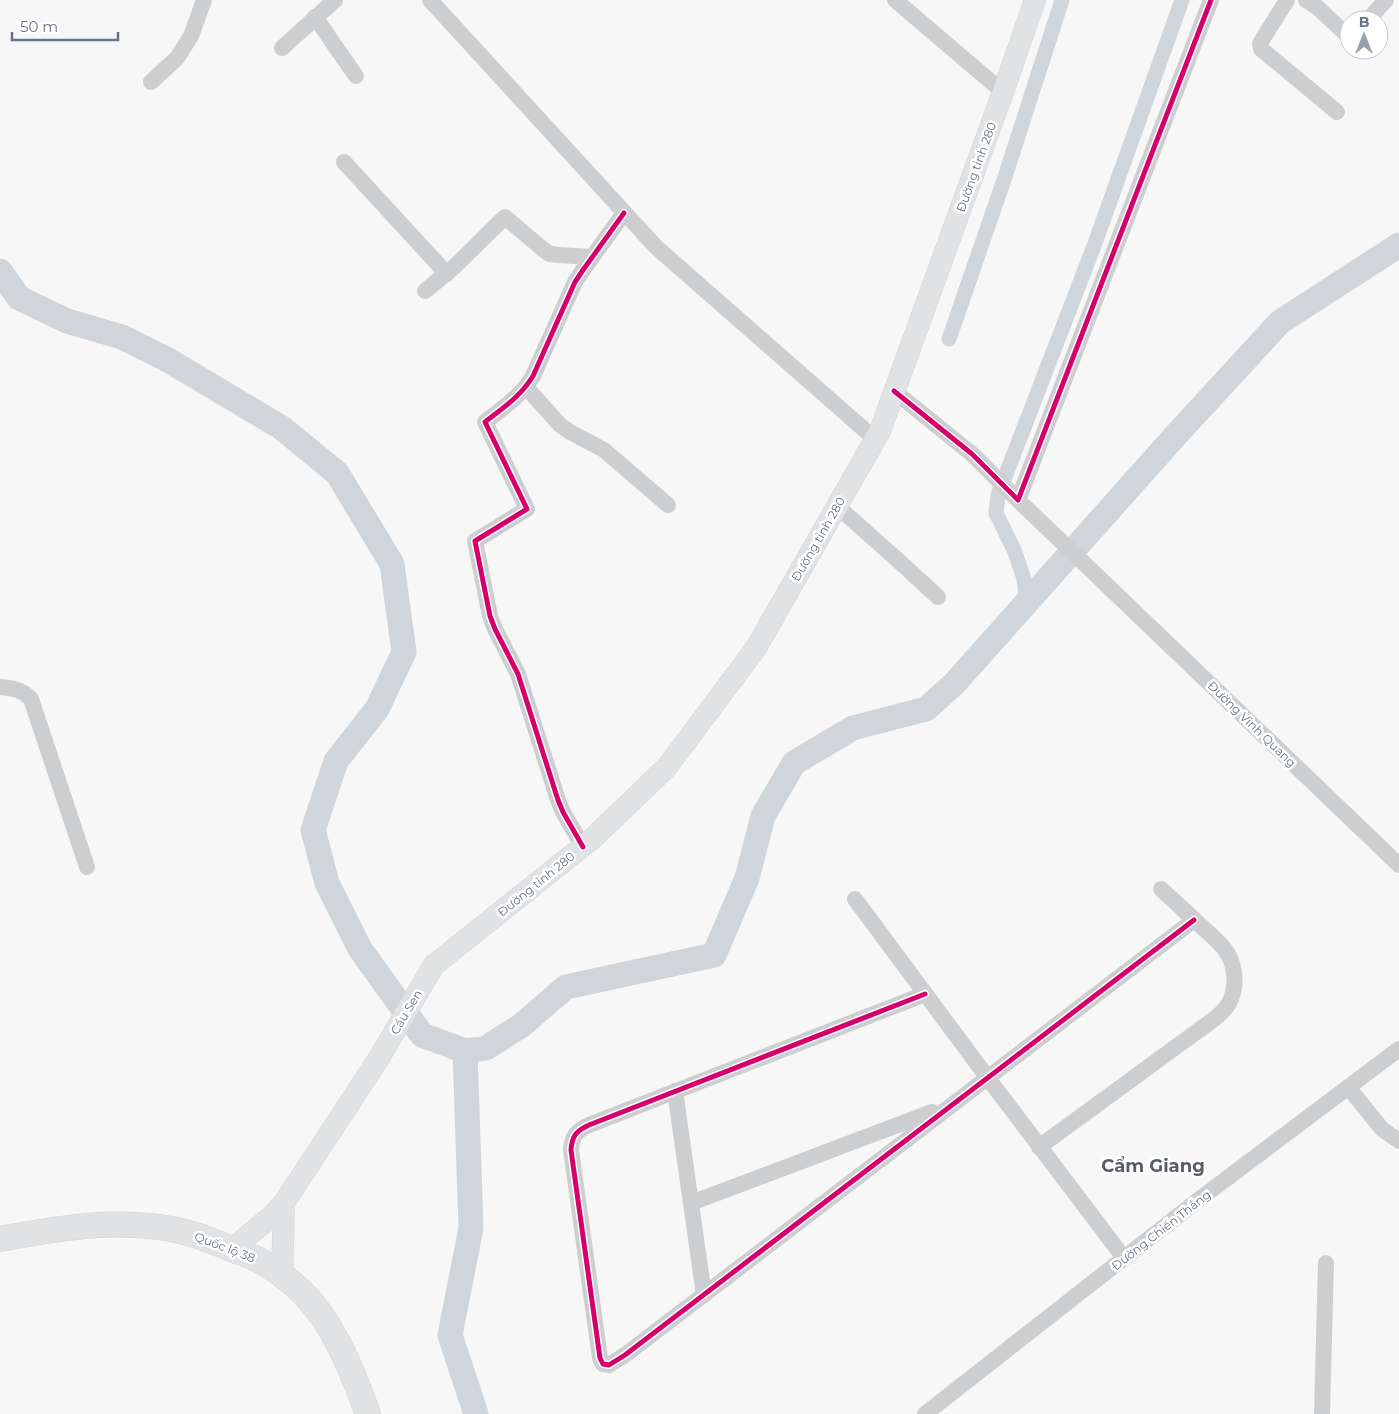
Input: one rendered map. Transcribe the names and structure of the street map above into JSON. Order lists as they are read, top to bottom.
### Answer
{
  "streets": {
    "highway": ["Quốc lộ 38"],
    "main road": ["Đường tỉnh 280", "Cầu Sen"],
    "street": ["Đường Vinh Quang", "Đường Chiến Thắng"]
  },
  "crossings": [
    ["Đường tỉnh 280", "Đường Vinh Quang"],
    ["Đường tỉnh 280", "Cầu Sen"]
  ],
  "districts": ["Cẩm Giang"],
  "scale_bar": "50 m",
  "north": "top"
}
